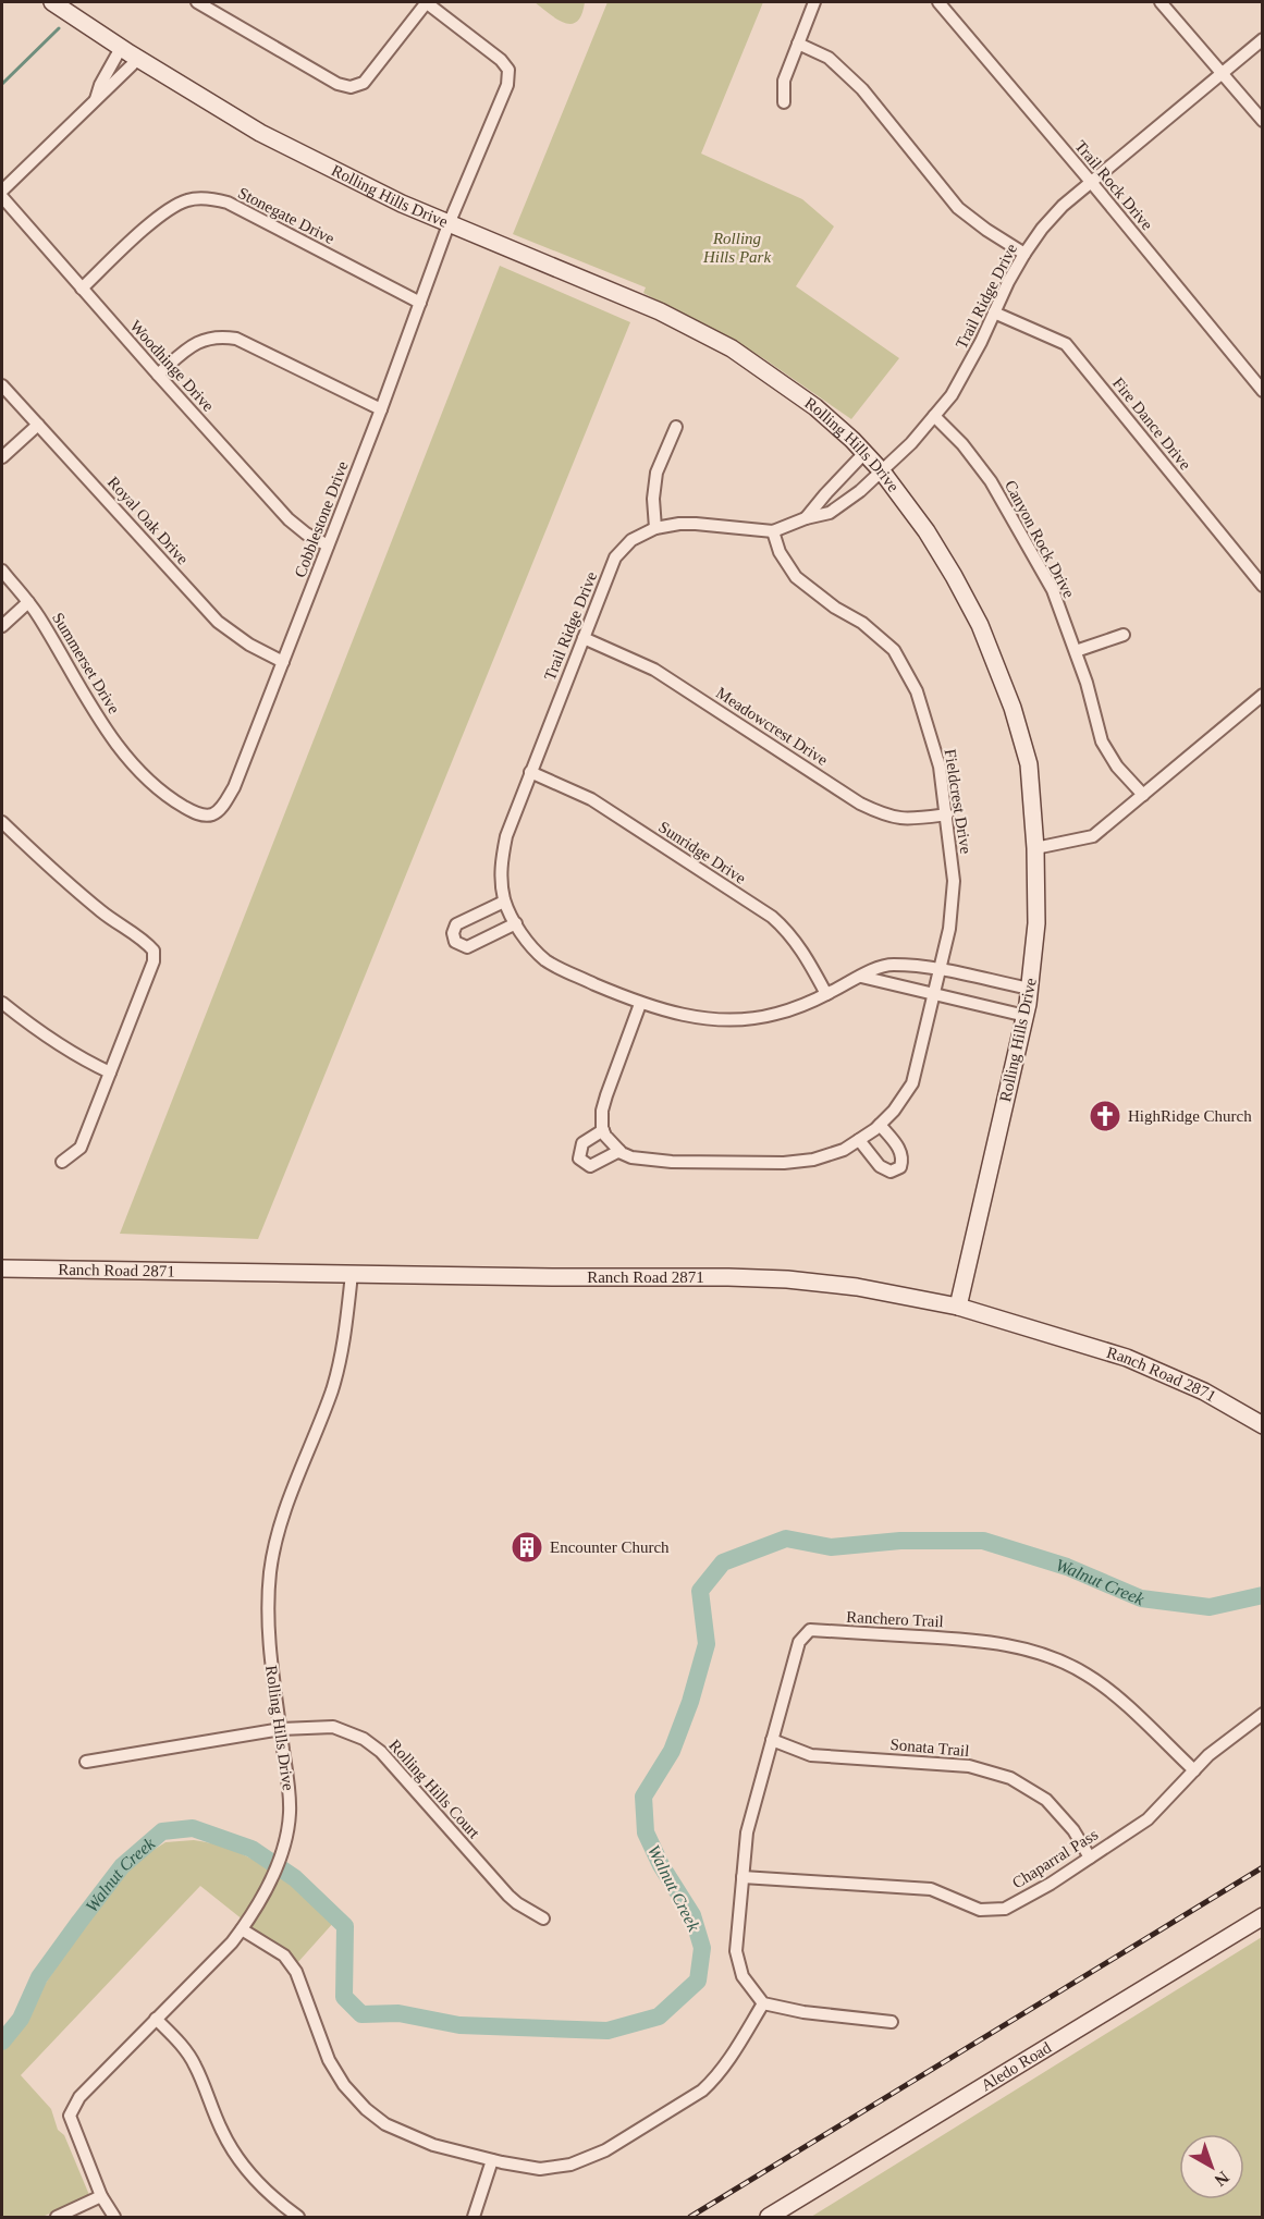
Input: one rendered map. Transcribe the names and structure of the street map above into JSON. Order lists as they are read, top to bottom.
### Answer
{
  "streets": {
    "street": [
      "Trail Rock Drive",
      "Rolling Hills Drive",
      "Stonegate Drive",
      "Trail Ridge Drive",
      "Woodhinge Drive",
      "Fire Dance Drive",
      "Cobblestone Drive",
      "Royal Oak Drive",
      "Canyon Rock Drive",
      "Summerset Drive",
      "Meadowcrest Drive",
      "Fieldcrest Drive",
      "Sunridge Drive",
      "Ranch Road 2871",
      "Ranchero Trail",
      "Sonata Trail",
      "Rolling Hills Court",
      "Chaparral Pass",
      "Aledo Road"
    ]
  },
  "crossings": [
    ["Trail Rock Drive", "Trail Ridge Drive"],
    ["Rolling Hills Drive", "Trail Ridge Drive"],
    ["Rolling Hills Drive", "Cobblestone Drive"],
    ["Rolling Hills Drive", "Ranch Road 2871"],
    ["Rolling Hills Drive", "Rolling Hills Court"],
    ["Stonegate Drive", "Woodhinge Drive"],
    ["Stonegate Drive", "Cobblestone Drive"],
    ["Trail Ridge Drive", "Fire Dance Drive"],
    ["Trail Ridge Drive", "Canyon Rock Drive"],
    ["Trail Ridge Drive", "Meadowcrest Drive"],
    ["Trail Ridge Drive", "Fieldcrest Drive"],
    ["Trail Ridge Drive", "Sunridge Drive"],
    ["Woodhinge Drive", "Cobblestone Drive"],
    ["Cobblestone Drive", "Royal Oak Drive"],
    ["Cobblestone Drive", "Summerset Drive"],
    ["Meadowcrest Drive", "Fieldcrest Drive"],
    ["Ranchero Trail", "Sonata Trail"],
    ["Ranchero Trail", "Chaparral Pass"],
    ["Sonata Trail", "Chaparral Pass"]
  ],
  "water": ["Walnut Creek"],
  "parks": ["Rolling Hills Park"],
  "places": {
    "church": ["HighRidge Church"],
    "building": ["Encounter Church"]
  },
  "north": "bottom right"
}
